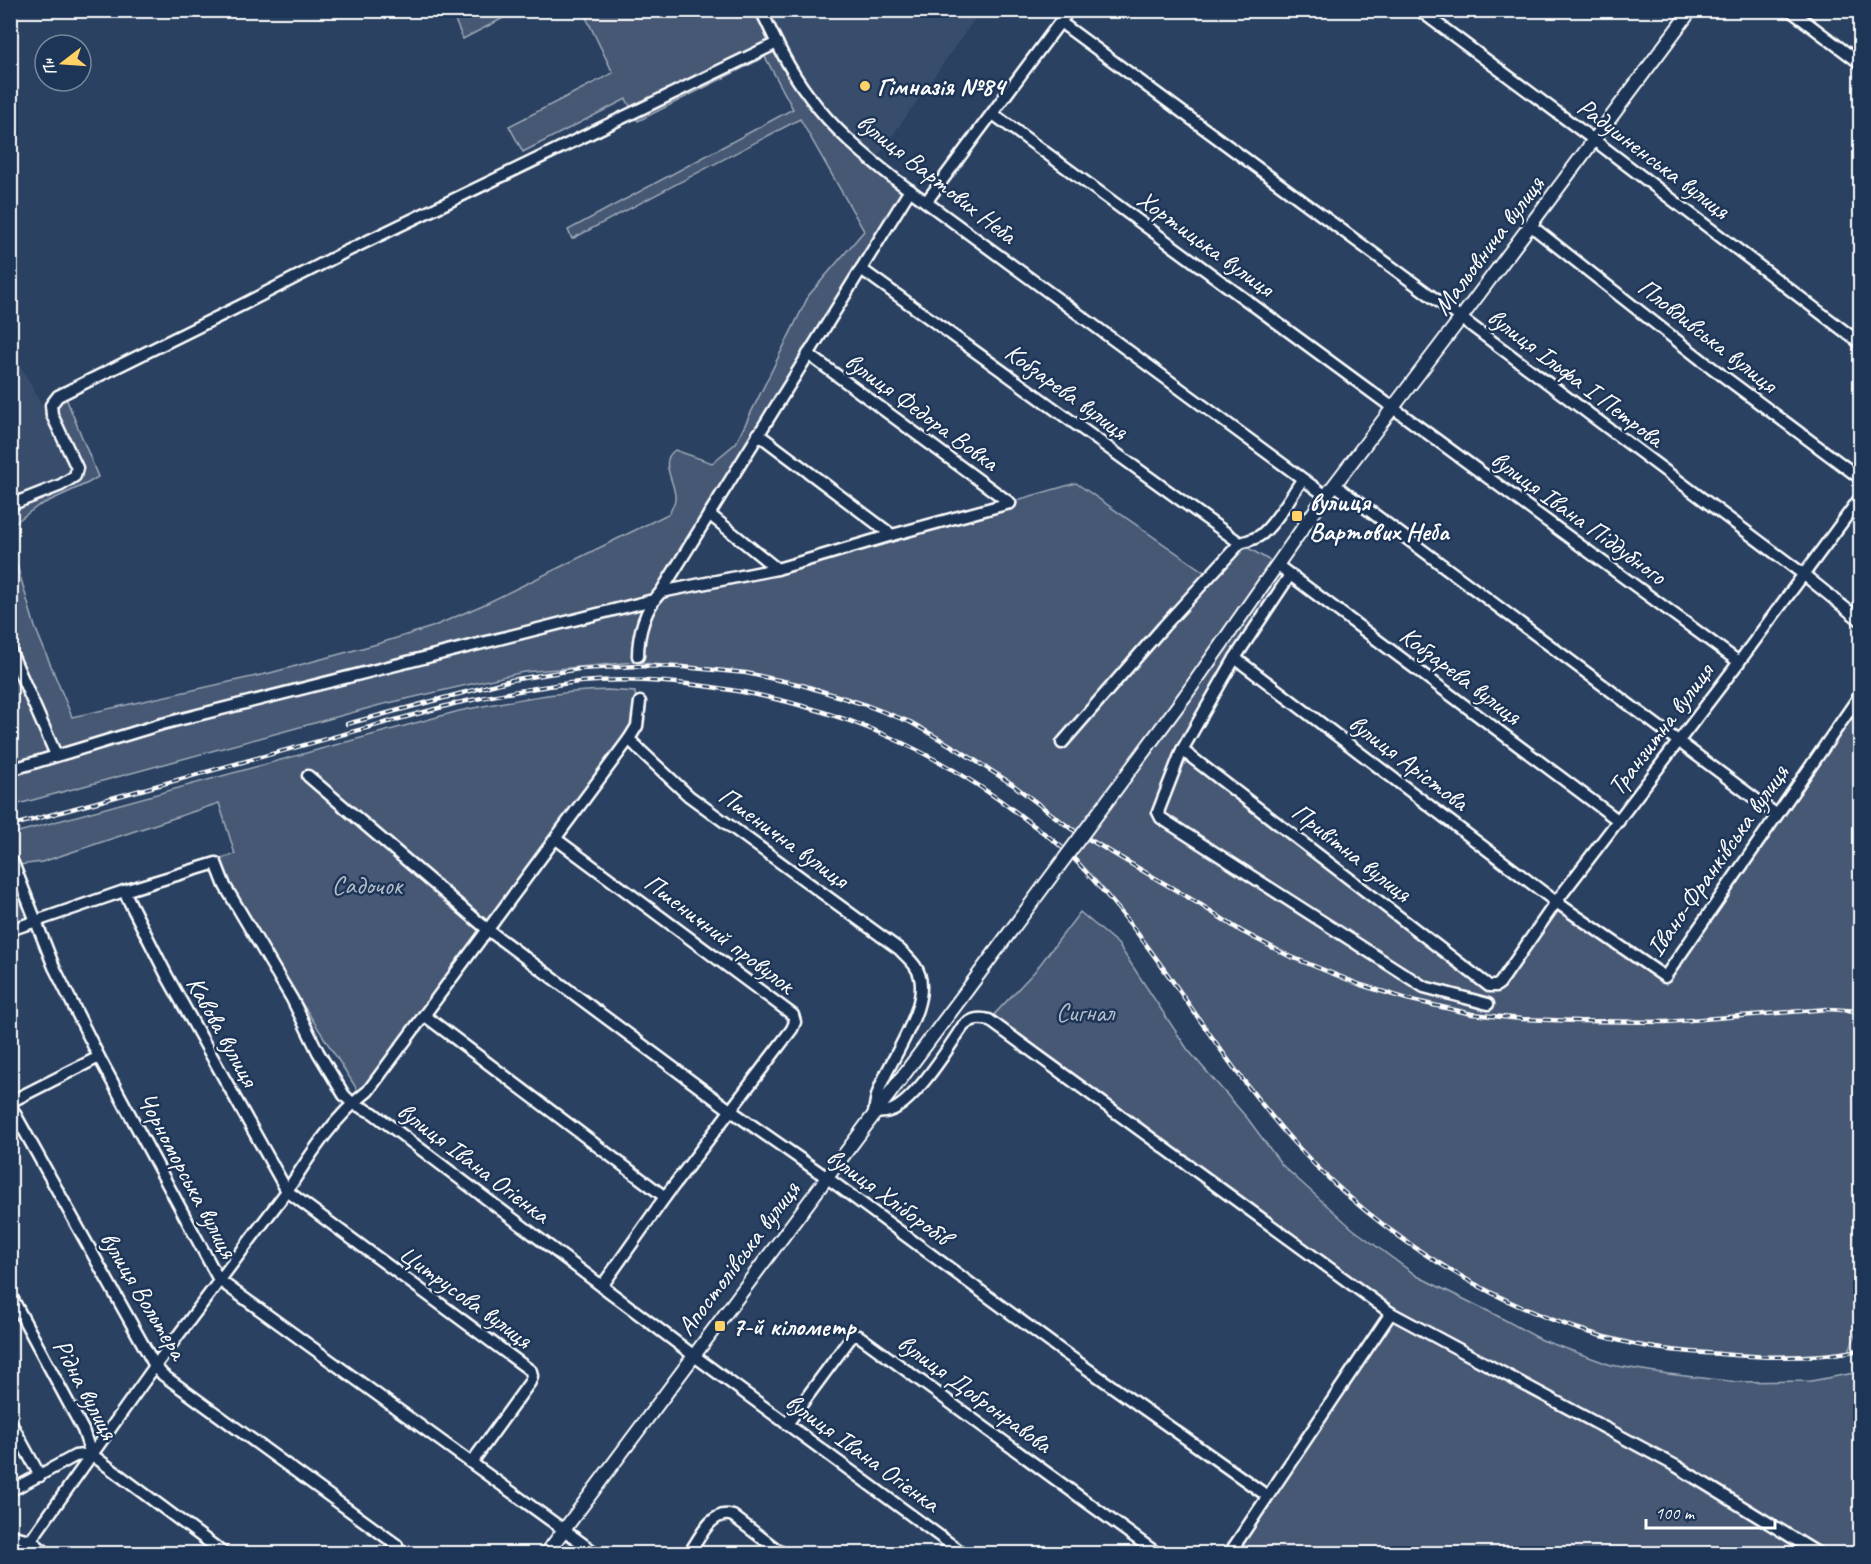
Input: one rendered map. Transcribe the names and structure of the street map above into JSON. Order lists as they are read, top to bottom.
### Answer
{
  "streets": {
    "street": [
      "Радушненська вулиця",
      "вулиця Вартових Неба",
      "Хортицька вулиця",
      "Мальовнича вулиця",
      "Пловдивська вулиця",
      "вулиця Ільфа І Петрова",
      "Кобзарева вулиця",
      "вулиця Федора Вовка",
      "вулиця Івана Піддубного",
      "Транзитна вулиця",
      "вулиця Арістова",
      "Пшенична вулиця",
      "Привітна вулиця",
      "Івано-Франківська вулиця",
      "Пшеничний провулок",
      "Кавова вулиця",
      "вулиця Івана Огієнка",
      "Чорноморська вулиця",
      "вулиця Хліборобів",
      "Апостолівська вулиця",
      "вулиця Вольтера",
      "Цитрусова вулиця",
      "Рідна вулиця",
      "вулиця Добронравова"
    ]
  },
  "crossings": [
    ["Радушненська вулиця", "Мальовнича вулиця"],
    ["вулиця Вартових Неба", "Мальовнича вулиця"],
    ["Хортицька вулиця", "Мальовнича вулиця"],
    ["Хортицька вулиця", "вулиця Івана Піддубного"],
    ["Мальовнича вулиця", "Пловдивська вулиця"],
    ["Мальовнича вулиця", "вулиця Ільфа І Петрова"],
    ["Мальовнича вулиця", "вулиця Івана Піддубного"],
    ["вулиця Ільфа І Петрова", "Транзитна вулиця"],
    ["Кобзарева вулиця", "Транзитна вулиця"],
    ["Кобзарева вулиця", "Апостолівська вулиця"],
    ["вулиця Івана Піддубного", "Транзитна вулиця"],
    ["Транзитна вулиця", "вулиця Арістова"],
    ["Транзитна вулиця", "Привітна вулиця"],
    ["Транзитна вулиця", "Івано-Франківська вулиця"],
    ["вулиця Арістова", "Івано-Франківська вулиця"],
    ["Пшенична вулиця", "Апостолівська вулиця"],
    ["Пшеничний провулок", "вулиця Хліборобів"],
    ["Кавова вулиця", "вулиця Івана Огієнка"],
    ["Кавова вулиця", "Цитрусова вулиця"],
    ["вулиця Івана Огієнка", "Чорноморська вулиця"],
    ["вулиця Івана Огієнка", "Апостолівська вулиця"],
    ["вулиця Івана Огієнка", "вулиця Добронравова"],
    ["Чорноморська вулиця", "Апостолівська вулиця"],
    ["Чорноморська вулиця", "Цитрусова вулиця"],
    ["вулиця Хліборобів", "Апостолівська вулиця"]
  ],
  "parks": ["Садочок", "Сигнал"],
  "places": {
    "other": ["Гімназія №84"],
    "transit": ["вулиця Вартових Неба", "7-й кілометр"]
  },
  "scale_bar": "100 m",
  "north": "left"
}
